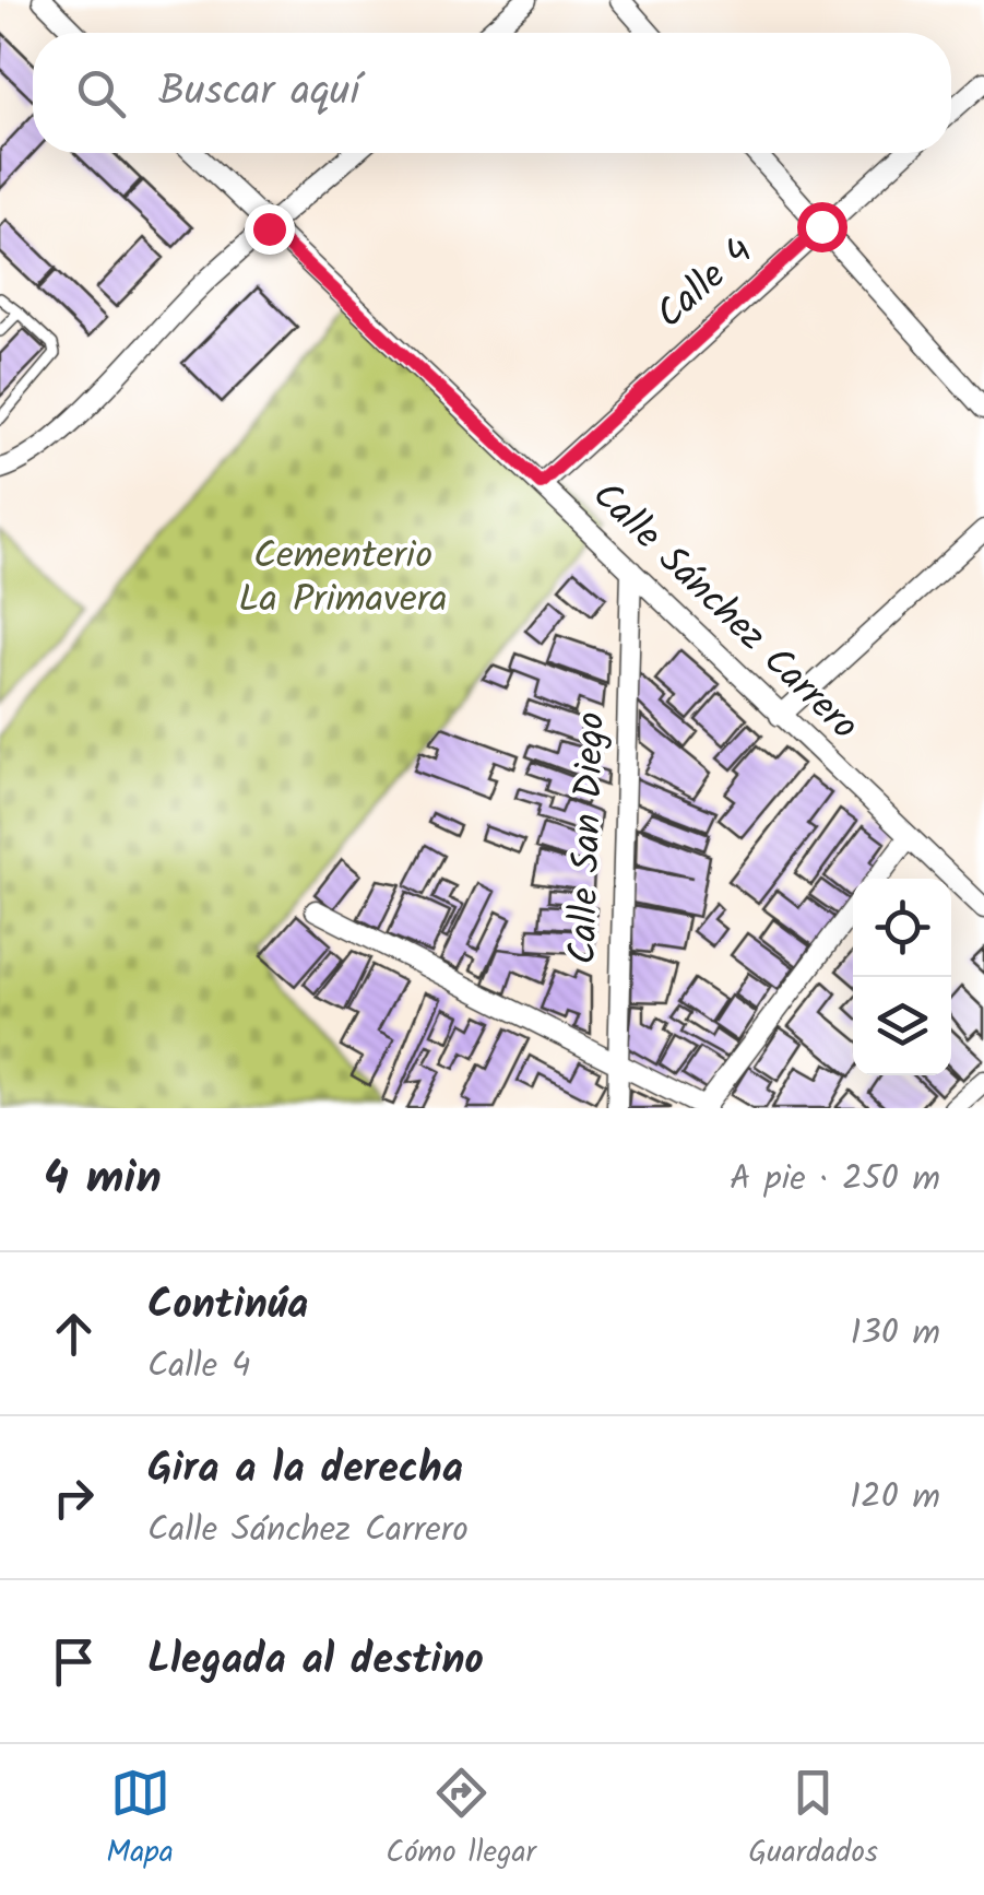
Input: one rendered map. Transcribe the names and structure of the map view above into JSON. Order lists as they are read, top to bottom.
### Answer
{
  "streets": {
    "street": ["Calle 4", "Calle Sánchez Carrero", "Calle San Diego"]
  },
  "crossings": [
    ["Calle 4", "Calle Sánchez Carrero"],
    ["Calle Sánchez Carrero", "Calle San Diego"]
  ],
  "parks": ["Cementerio La Primavera"],
  "page": {
    "search": "Buscar aquí",
    "heading": ["4 min", "A pie · 250 m"],
    "list": [
      ["Continúa", "Calle 4", "130 m"],
      ["Gira a la derecha", "Calle Sánchez Carrero", "120 m"],
      "Llegada al destino"
    ],
    "nav": ["Mapa", "Cómo llegar", "Guardados"]
  }
}
